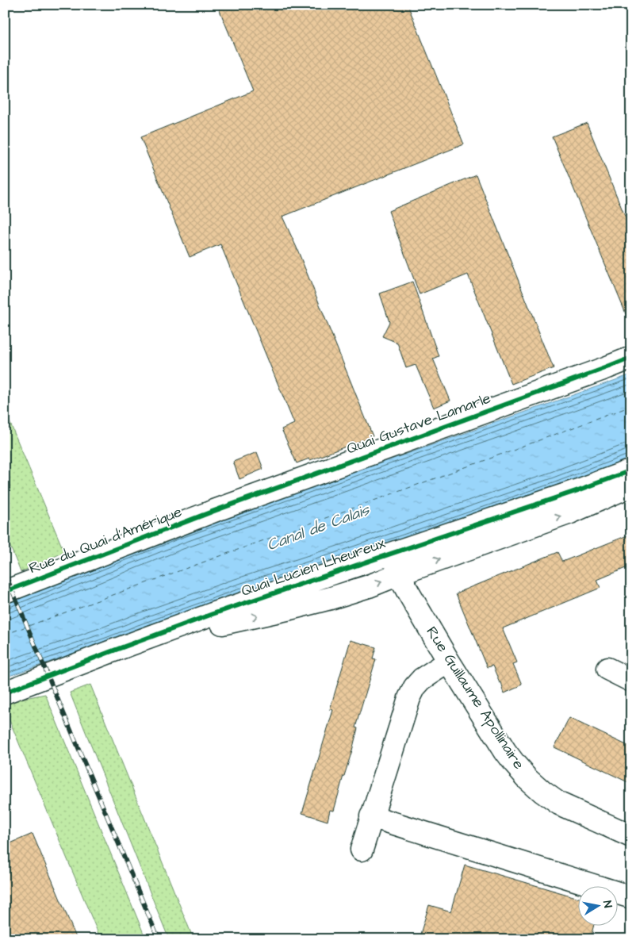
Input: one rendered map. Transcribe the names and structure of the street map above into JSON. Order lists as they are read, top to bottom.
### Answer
{
  "streets": {
    "street": [
      "Quai Gustave Lamarle",
      "Rue du Quai d'Amérique",
      "Quai Lucien Lheureux",
      "Rue Guillaume Apollinaire"
    ]
  },
  "crossings": [
    ["Quai Gustave Lamarle", "Rue du Quai d'Amérique"],
    ["Quai Lucien Lheureux", "Rue Guillaume Apollinaire"]
  ],
  "water": ["Canal de Calais"],
  "north": "right"
}
